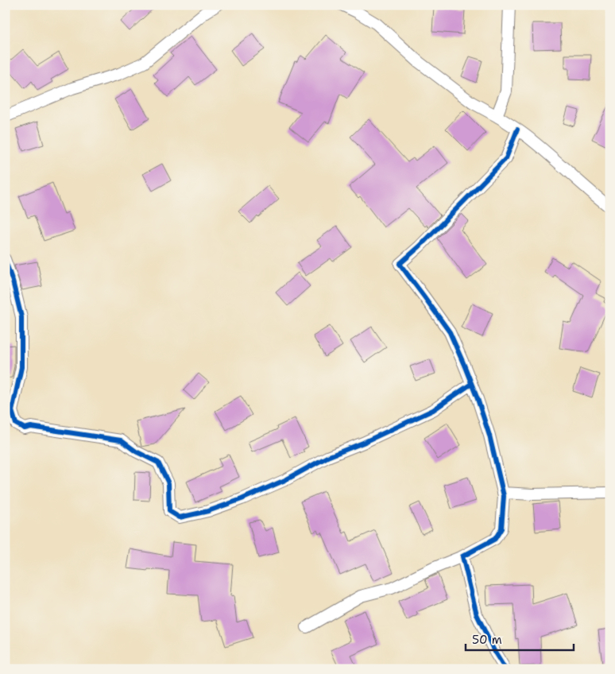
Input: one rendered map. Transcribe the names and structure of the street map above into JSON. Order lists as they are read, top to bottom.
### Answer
{
  "scale_bar": "50 m"
}
